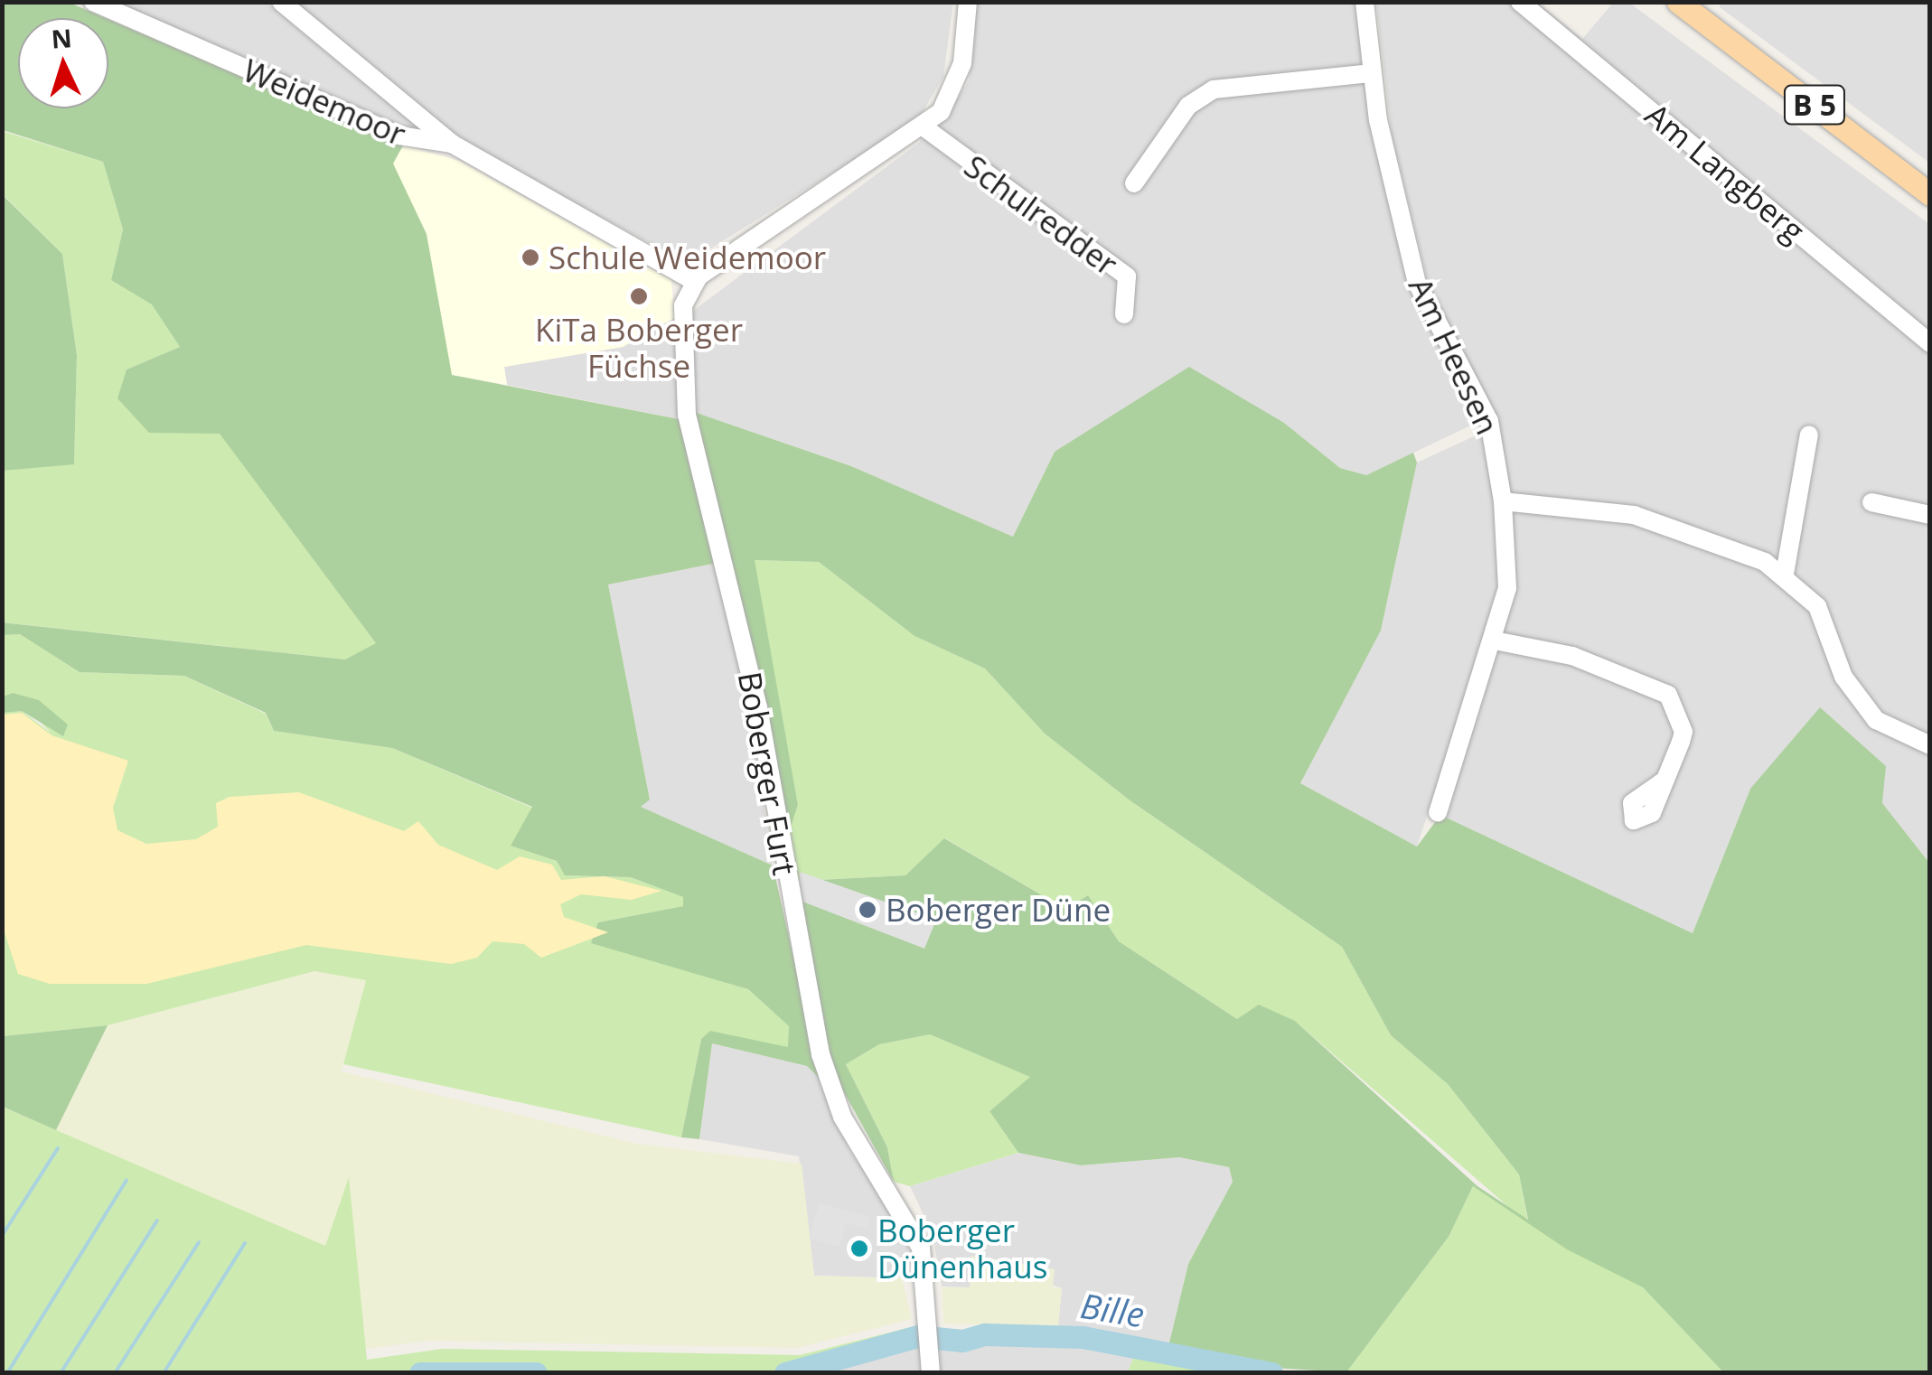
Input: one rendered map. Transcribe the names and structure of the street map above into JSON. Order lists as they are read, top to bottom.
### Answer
{
  "streets": {
    "main road": ["B 5"],
    "street": [
      "Weidemoor",
      "Am Langberg",
      "Schulredder",
      "Am Heesen",
      "Boberger Furt"
    ]
  },
  "crossings": [
    ["Weidemoor", "Boberger Furt"]
  ],
  "water": ["Bille"],
  "places": [
    "Schule Weidemoor",
    "KiTa Boberger Füchse",
    "Boberger Düne",
    "Boberger Dünenhaus"
  ],
  "north": "top"
}
